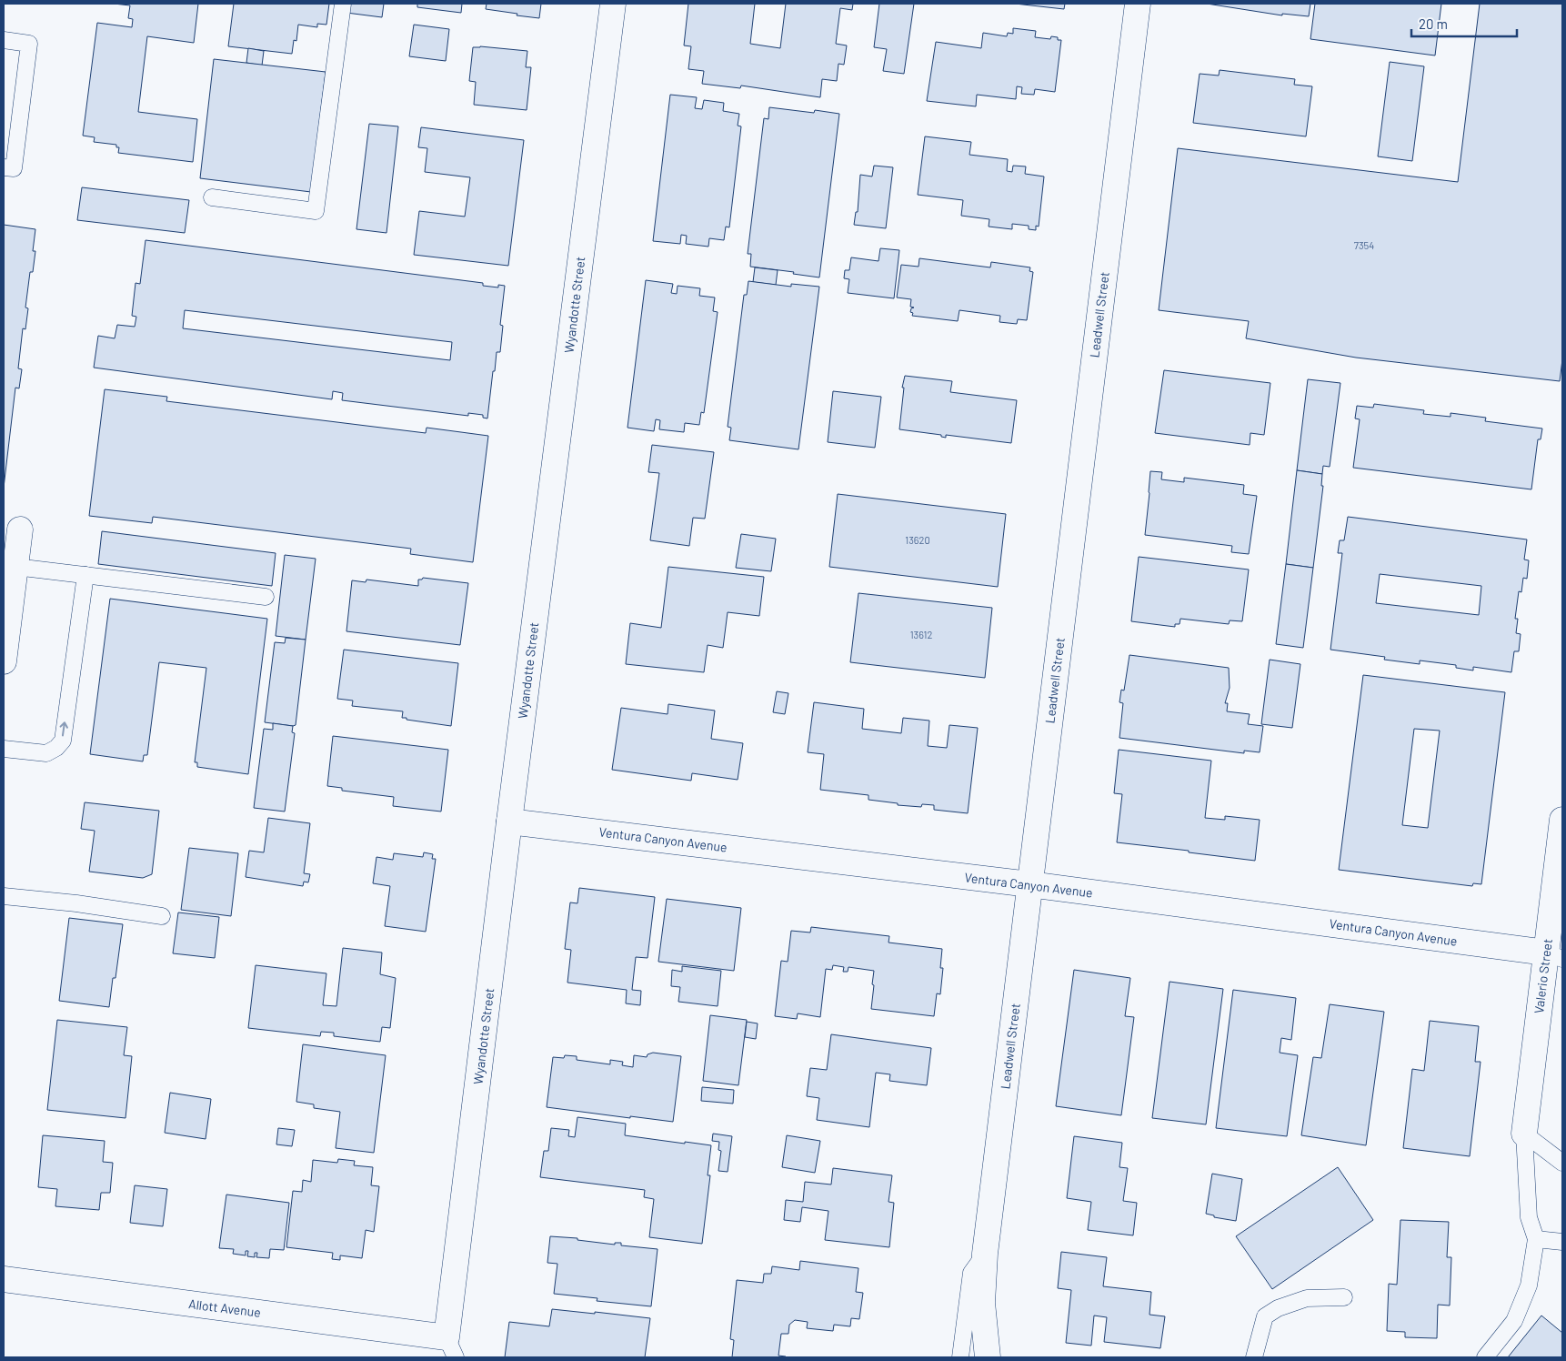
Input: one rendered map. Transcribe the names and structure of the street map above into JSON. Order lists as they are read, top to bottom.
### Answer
{
  "streets": {
    "street": [
      "Wyandotte Street",
      "Leadwell Street",
      "Ventura Canyon Avenue",
      "Valerio Street",
      "Allott Avenue"
    ]
  },
  "crossings": [
    ["Wyandotte Street", "Ventura Canyon Avenue"],
    ["Wyandotte Street", "Allott Avenue"],
    ["Leadwell Street", "Ventura Canyon Avenue"],
    ["Ventura Canyon Avenue", "Valerio Street"]
  ],
  "house_numbers": ["7354", "13620", "13612"],
  "scale_bar": "20 m"
}
